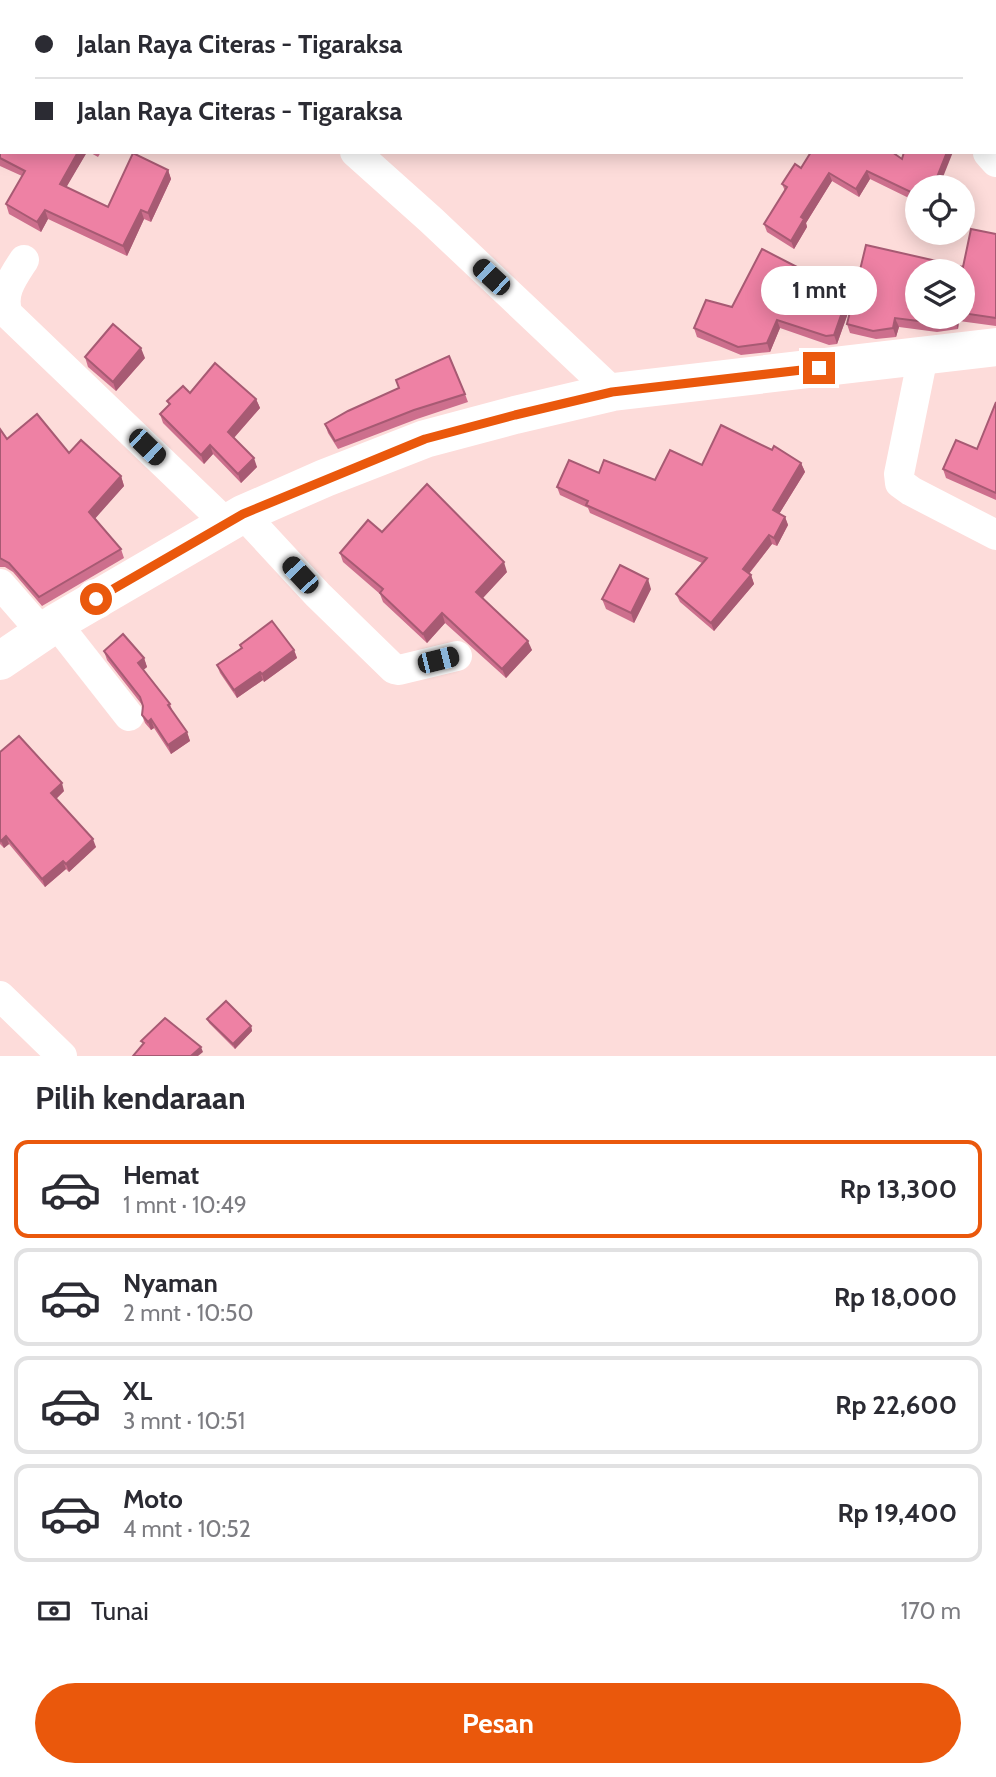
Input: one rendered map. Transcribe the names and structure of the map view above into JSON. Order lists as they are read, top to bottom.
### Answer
{
  "page": {
    "banner": ["Jalan Raya Citeras - Tigaraksa", "Jalan Raya Citeras - Tigaraksa"],
    "bubble": "1 mnt",
    "heading": "Pilih kendaraan",
    "list": [
      {
        "name": "Hemat",
        "note": "1 mnt · 10:49",
        "value": "Rp 13,300"
      },
      {
        "name": "Nyaman",
        "note": "2 mnt · 10:50",
        "value": "Rp 18,000"
      },
      {
        "name": "XL",
        "note": "3 mnt · 10:51",
        "value": "Rp 22,600"
      },
      {
        "name": "Moto",
        "note": "4 mnt · 10:52",
        "value": "Rp 19,400"
      }
    ],
    "pay": ["Tunai", "170 m"],
    "buttons": "Pesan"
  }
}
